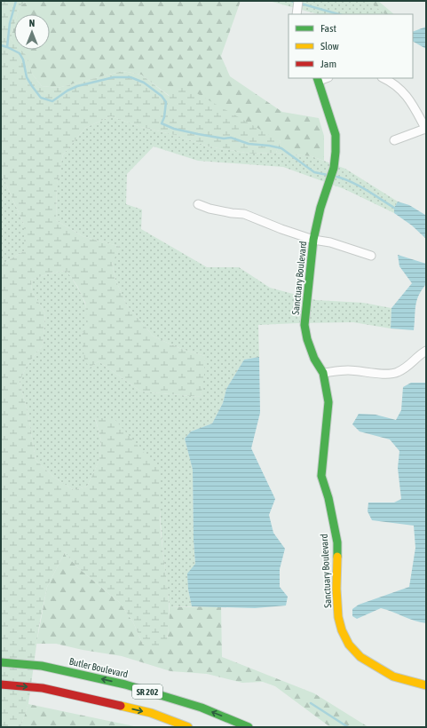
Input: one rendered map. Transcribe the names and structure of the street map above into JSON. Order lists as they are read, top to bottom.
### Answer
{
  "streets": {
    "main road": ["Sanctuary Boulevard", "Butler Boulevard", "SR 202"]
  },
  "legend": ["Fast", "Slow", "Jam"],
  "north": "top"
}
